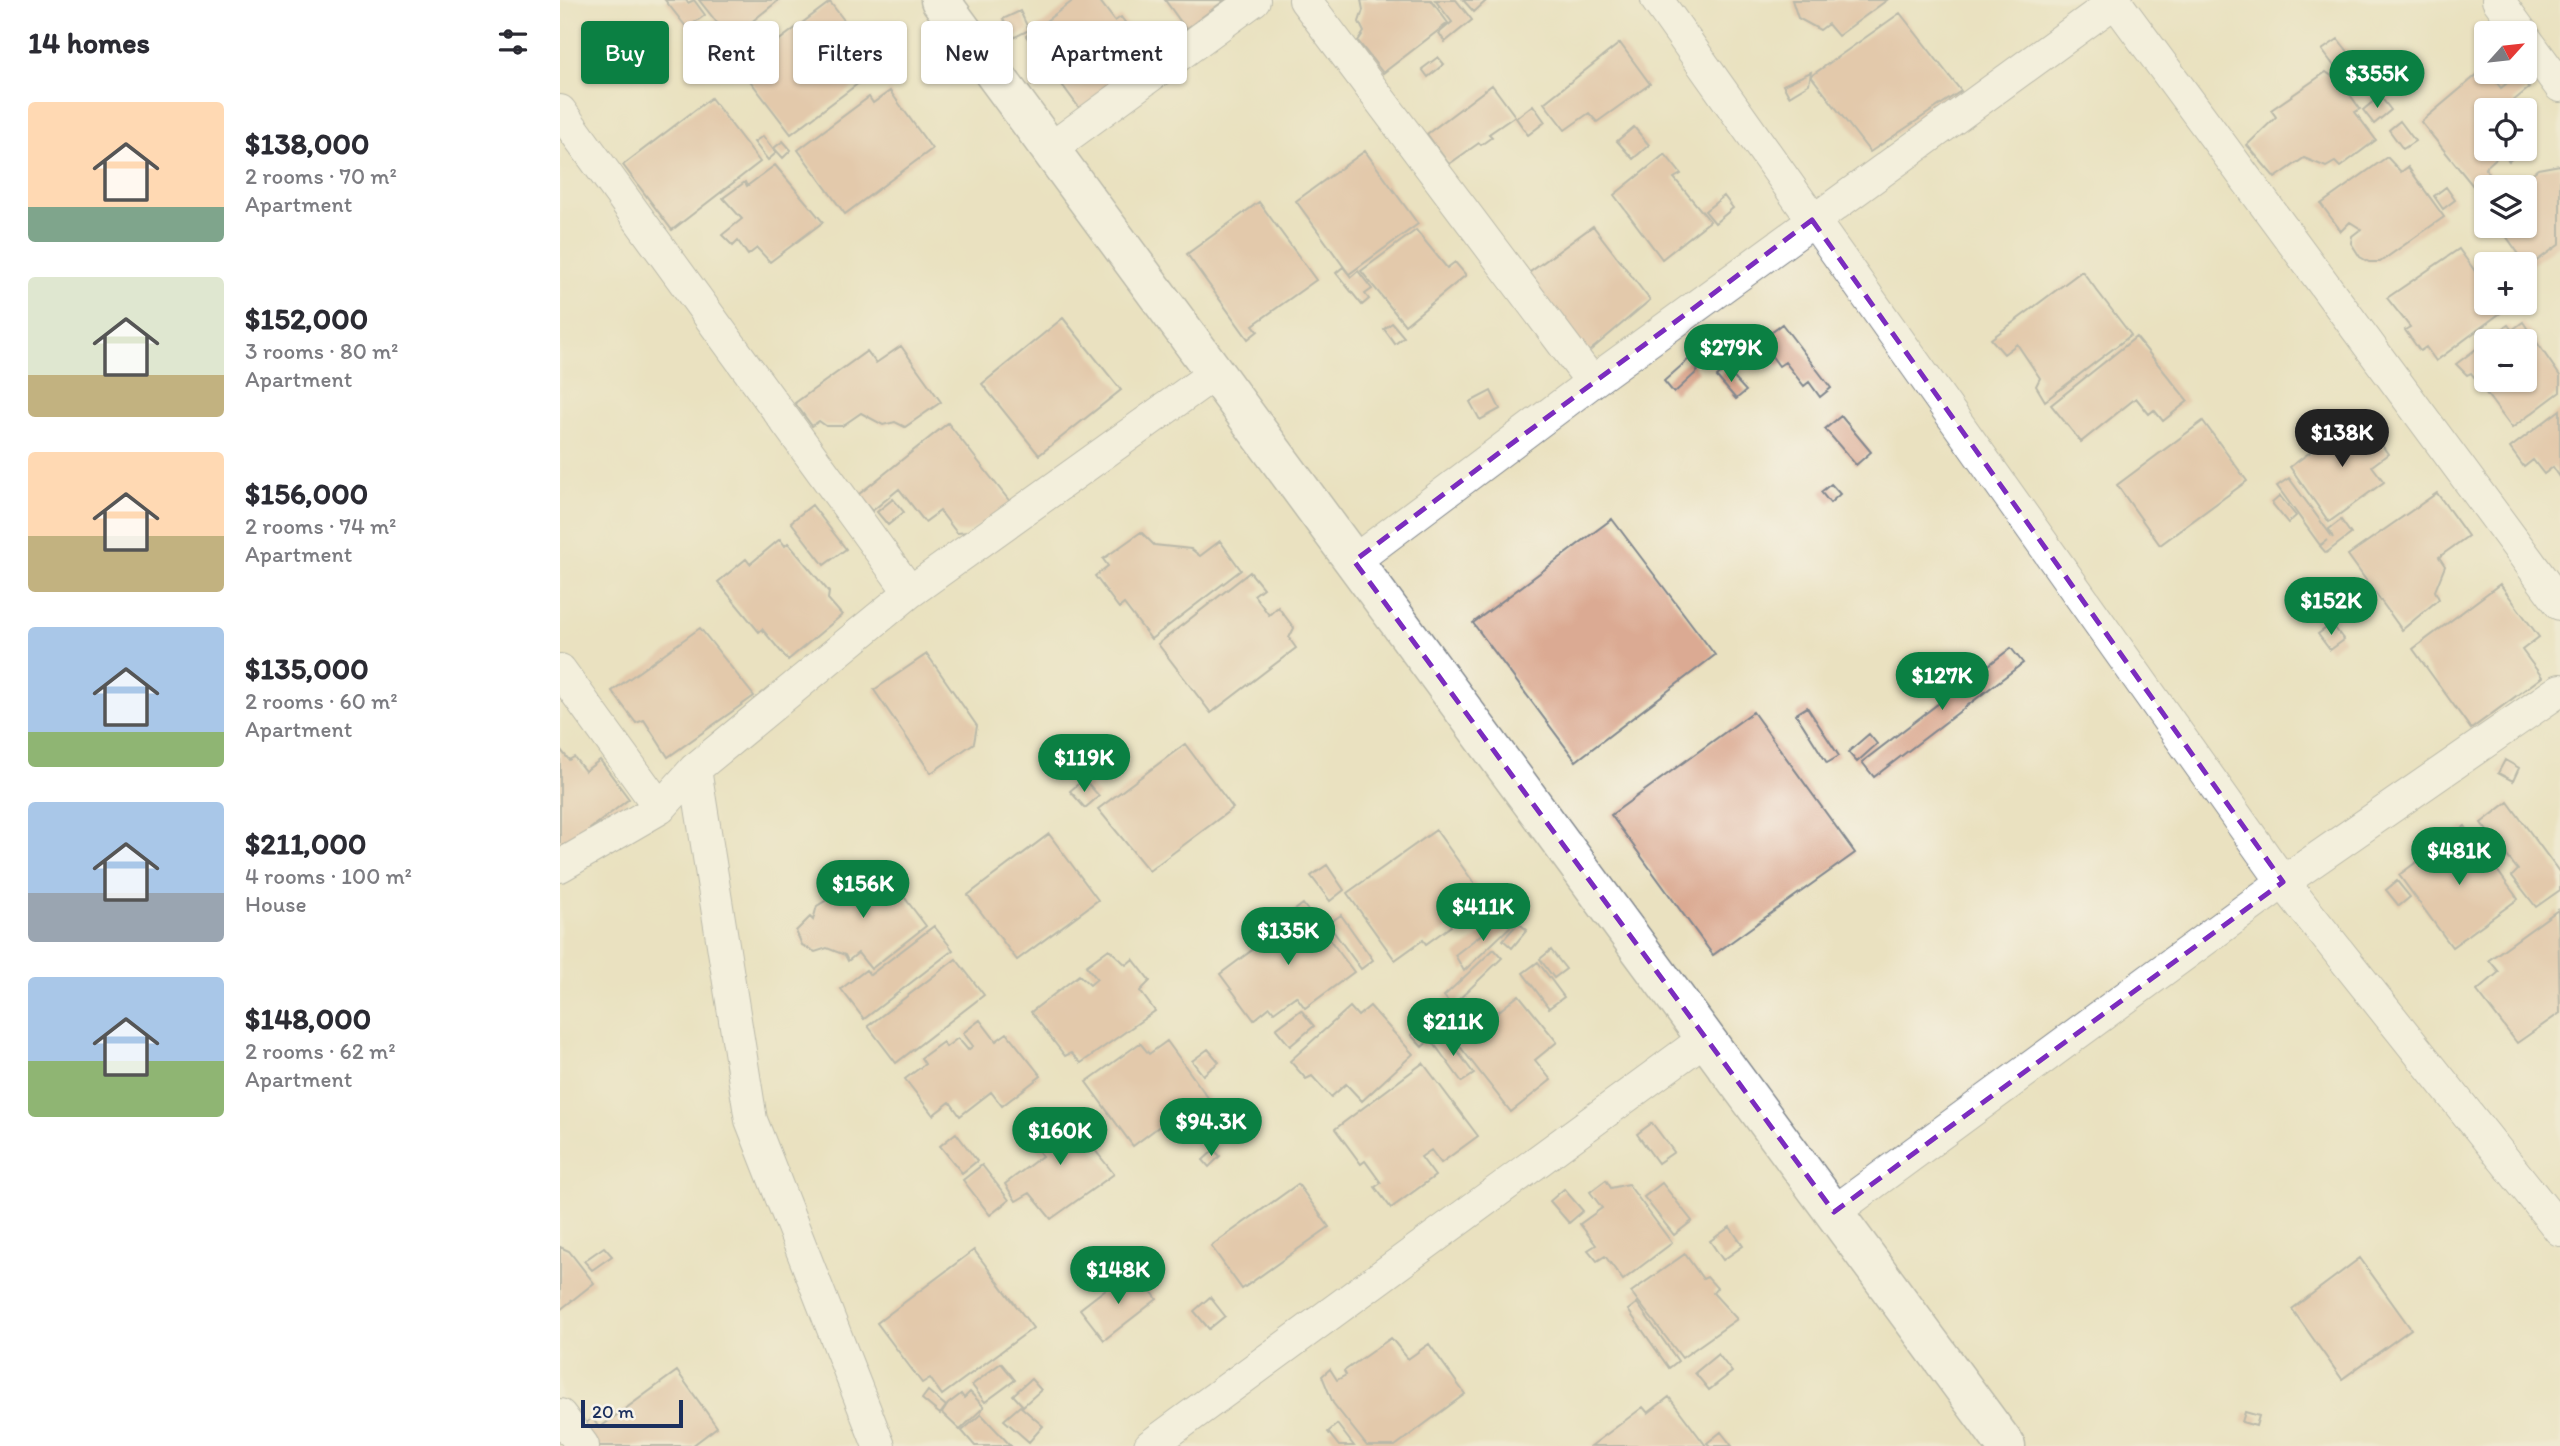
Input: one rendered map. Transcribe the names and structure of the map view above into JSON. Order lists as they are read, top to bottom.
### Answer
{
  "scale_bar": "20 m",
  "north": "top right",
  "page": {
    "heading": "14 homes",
    "map_buttons": ["+", "−"],
    "chip": [
      "Buy",
      "Rent",
      "Filters",
      "New",
      "Apartment"
    ],
    "price": [
      "$355K",
      "$279K",
      "$138K",
      "$152K",
      "$127K",
      "$119K",
      "$481K",
      "$156K",
      "$411K",
      "$135K",
      "$211K",
      "$94.3K",
      "$160K",
      "$148K"
    ],
    "list": [
      {
        "name": "$138,000",
        "note": "2 rooms · 70 m² · Apartment"
      },
      {
        "name": "$152,000",
        "note": "3 rooms · 80 m² · Apartment"
      },
      {
        "name": "$156,000",
        "note": "2 rooms · 74 m² · Apartment"
      },
      {
        "name": "$135,000",
        "note": "2 rooms · 60 m² · Apartment"
      },
      {
        "name": "$211,000",
        "note": "4 rooms · 100 m² · House"
      },
      {
        "name": "$148,000",
        "note": "2 rooms · 62 m² · Apartment"
      }
    ],
    "scale": "20 m"
  }
}
